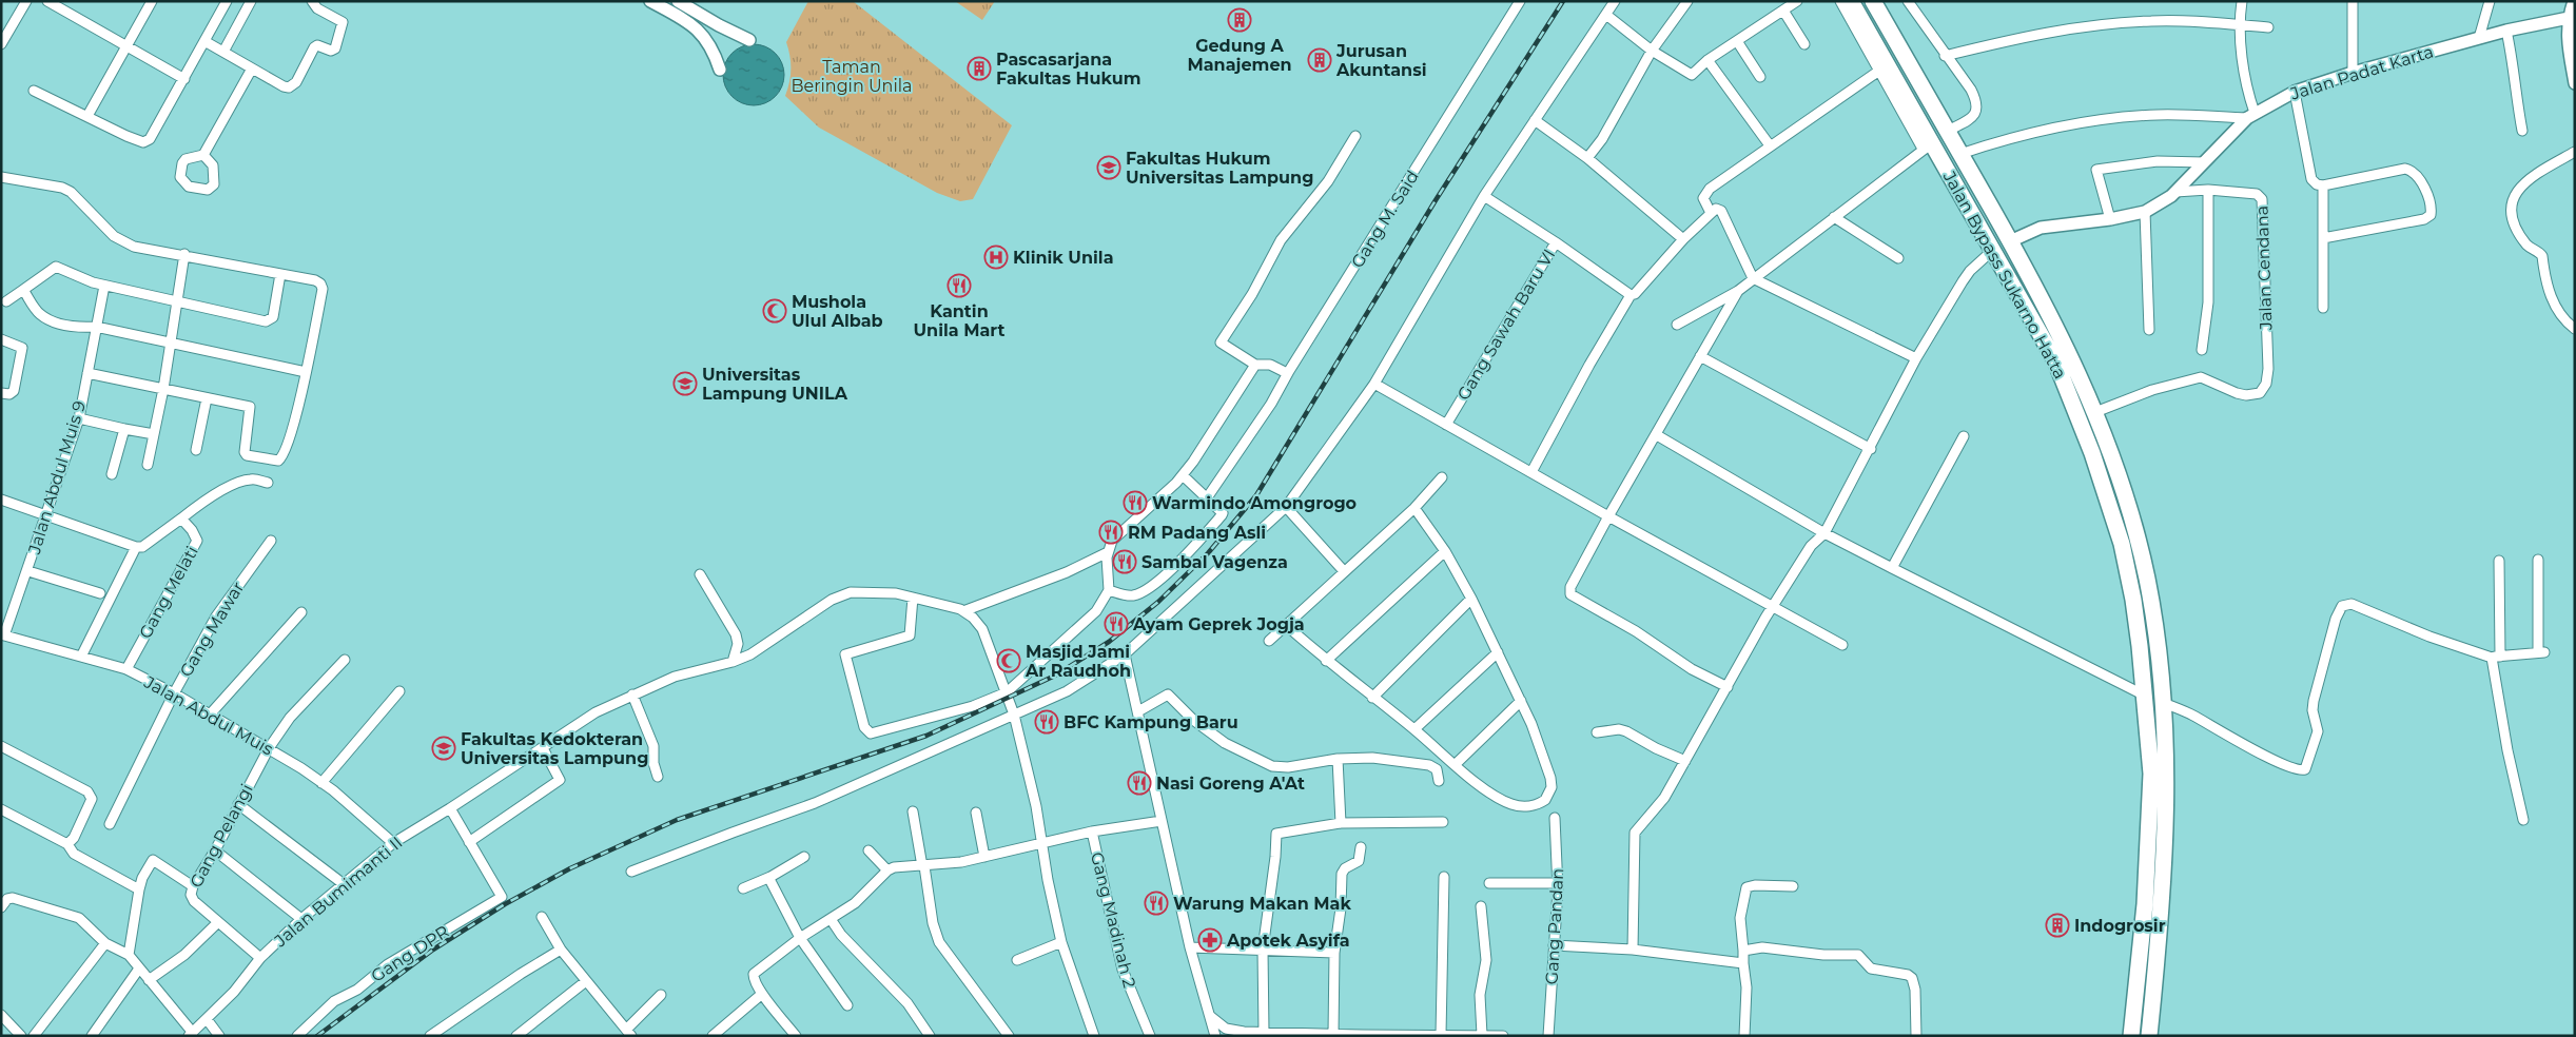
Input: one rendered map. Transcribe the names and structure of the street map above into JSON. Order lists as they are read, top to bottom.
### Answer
{
  "streets": {
    "highway": ["Jalan Bypass Sukarno Hatta"],
    "street": [
      "Jalan Padat Karta",
      "Gang M. Said",
      "Jalan Cendana",
      "Gang Sawah Baru VI",
      "Jalan Abdul Muis 9",
      "Gang Melati",
      "Gang Mawar",
      "Jalan Abdul Muis",
      "Gang Pelangi",
      "Jalan Bumimanti II",
      "Gang Madinah 2",
      "Gang Pandan",
      "Gang DPR"
    ]
  },
  "crossings": [
    ["Jalan Padat Karta", "Jalan Cendana"],
    ["Jalan Padat Karta", "Jalan Bypass Sukarno Hatta"],
    ["Jalan Cendana", "Jalan Bypass Sukarno Hatta"],
    ["Jalan Abdul Muis 9", "Jalan Abdul Muis"],
    ["Gang Melati", "Jalan Abdul Muis"],
    ["Gang Mawar", "Jalan Abdul Muis"],
    ["Jalan Abdul Muis", "Gang Pelangi"],
    ["Jalan Abdul Muis", "Jalan Bumimanti II"],
    ["Gang Pelangi", "Jalan Bumimanti II"]
  ],
  "parks": ["Taman Beringin Unila"],
  "places": {
    "building": [
      "Gedung A Manajemen",
      "Jurusan Akuntansi",
      "Pascasarjana Fakultas Hukum",
      "Indogrosir"
    ],
    "school or university": ["Fakultas Hukum Universitas Lampung", "Universitas Lampung UNILA", "Fakultas Kedokteran Universitas Lampung"],
    "hospital": ["Klinik Unila"],
    "restaurant": [
      "Kantin Unila Mart",
      "Warmindo Amongrogo",
      "RM Padang Asli",
      "Sambal Vagenza",
      "Ayam Geprek Jogja",
      "BFC Kampung Baru",
      "Nasi Goreng A'At",
      "Warung Makan Mak"
    ],
    "mosque": ["Mushola Ulul Albab", "Masjid Jami Ar Raudhoh"],
    "pharmacy": ["Apotek Asyifa"]
  }
}
